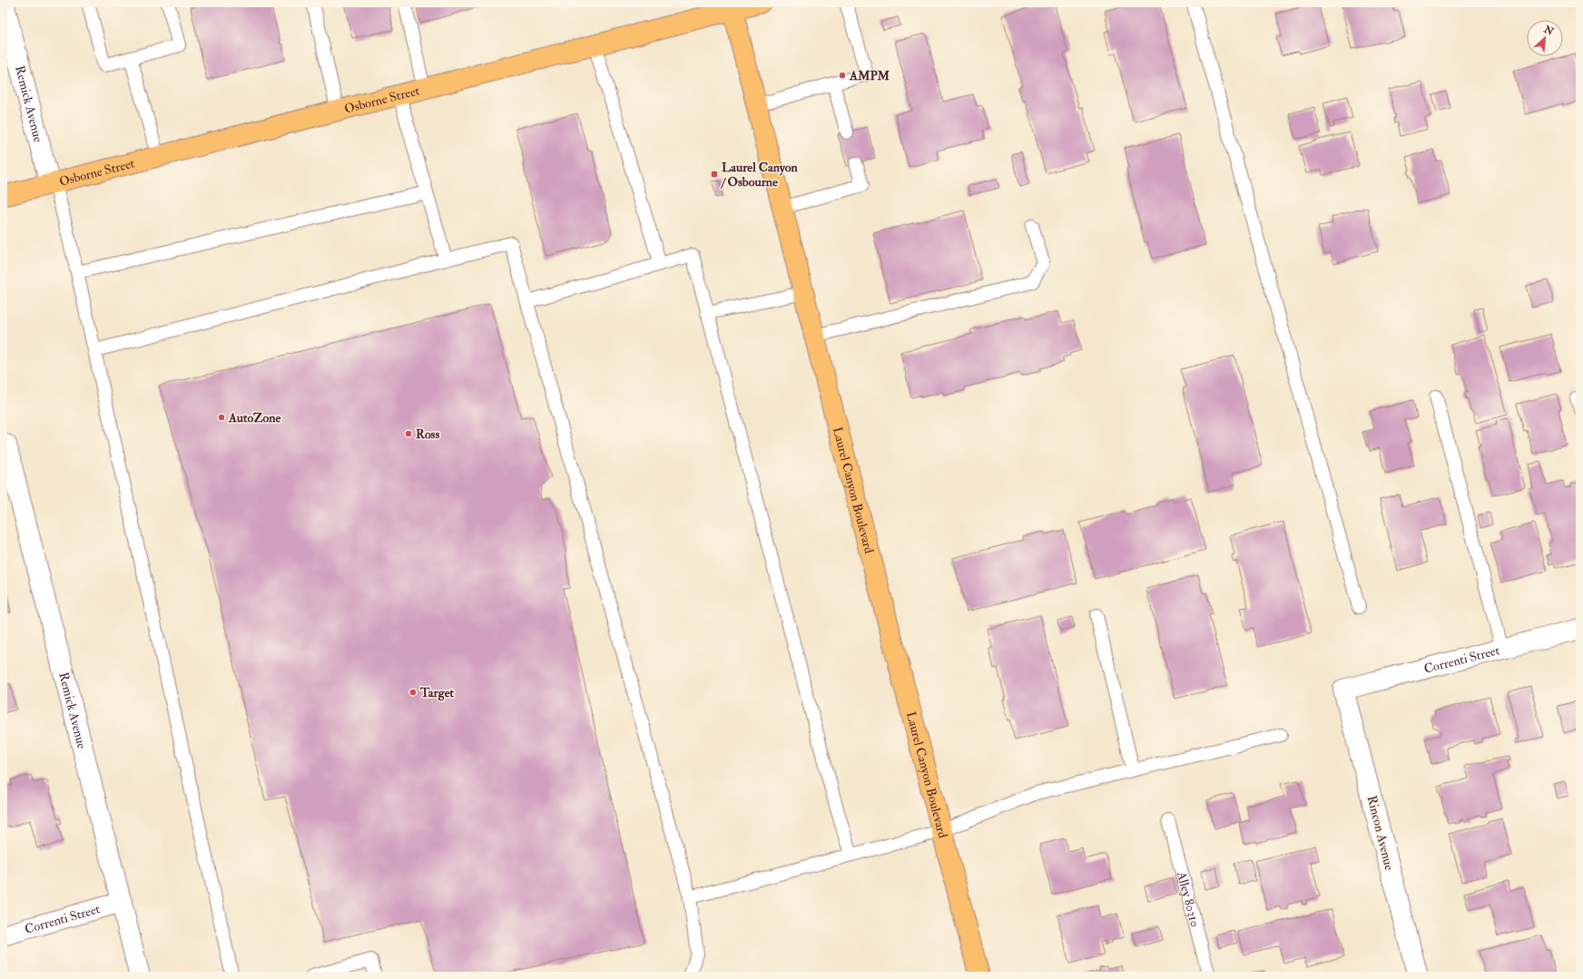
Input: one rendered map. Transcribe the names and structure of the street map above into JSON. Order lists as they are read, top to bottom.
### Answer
{
  "streets": {
    "main road": ["Osborne Street", "Laurel Canyon Boulevard"],
    "street": ["Remick Avenue", "Correnti Street", "Rincon Avenue"],
    "lane": ["Alley 80310"]
  },
  "crossings": [
    ["Osborne Street", "Remick Avenue"],
    ["Osborne Street", "Laurel Canyon Boulevard"],
    ["Remick Avenue", "Correnti Street"],
    ["Correnti Street", "Rincon Avenue"]
  ],
  "places": {
    "other": [
      "AMPM",
      "AutoZone",
      "Ross",
      "Target"
    ],
    "transit": ["Laurel Canyon / Osbourne"]
  },
  "north": "top right"
}
